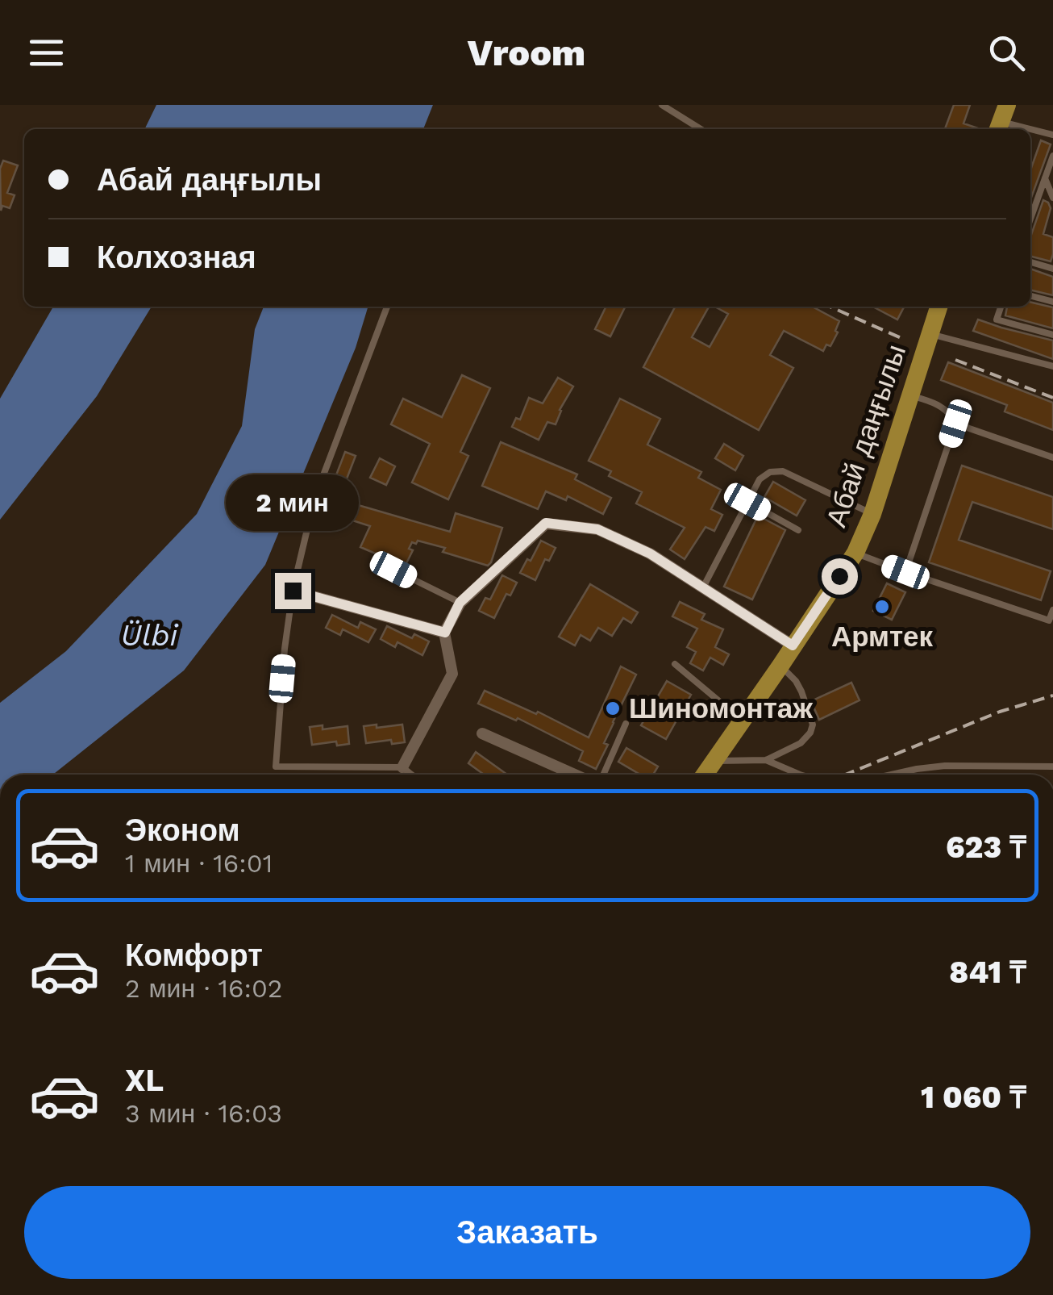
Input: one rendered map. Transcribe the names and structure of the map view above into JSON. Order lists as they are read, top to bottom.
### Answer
{
  "streets": {
    "main road": ["Абай даңғылы"]
  },
  "water": ["Ülbi"],
  "places": ["Армтек", "Шиномонтаж"],
  "page": {
    "header": "Vroom",
    "banner": ["Абай даңғылы", "Колхозная"],
    "bubble": "2 мин",
    "list": [
      {
        "name": "Эконом",
        "note": "1 мин · 16:01",
        "value": "623 ₸"
      },
      {
        "name": "Комфорт",
        "note": "2 мин · 16:02",
        "value": "841 ₸"
      },
      {
        "name": "XL",
        "note": "3 мин · 16:03",
        "value": "1 060 ₸"
      }
    ],
    "buttons": "Заказать"
  }
}
